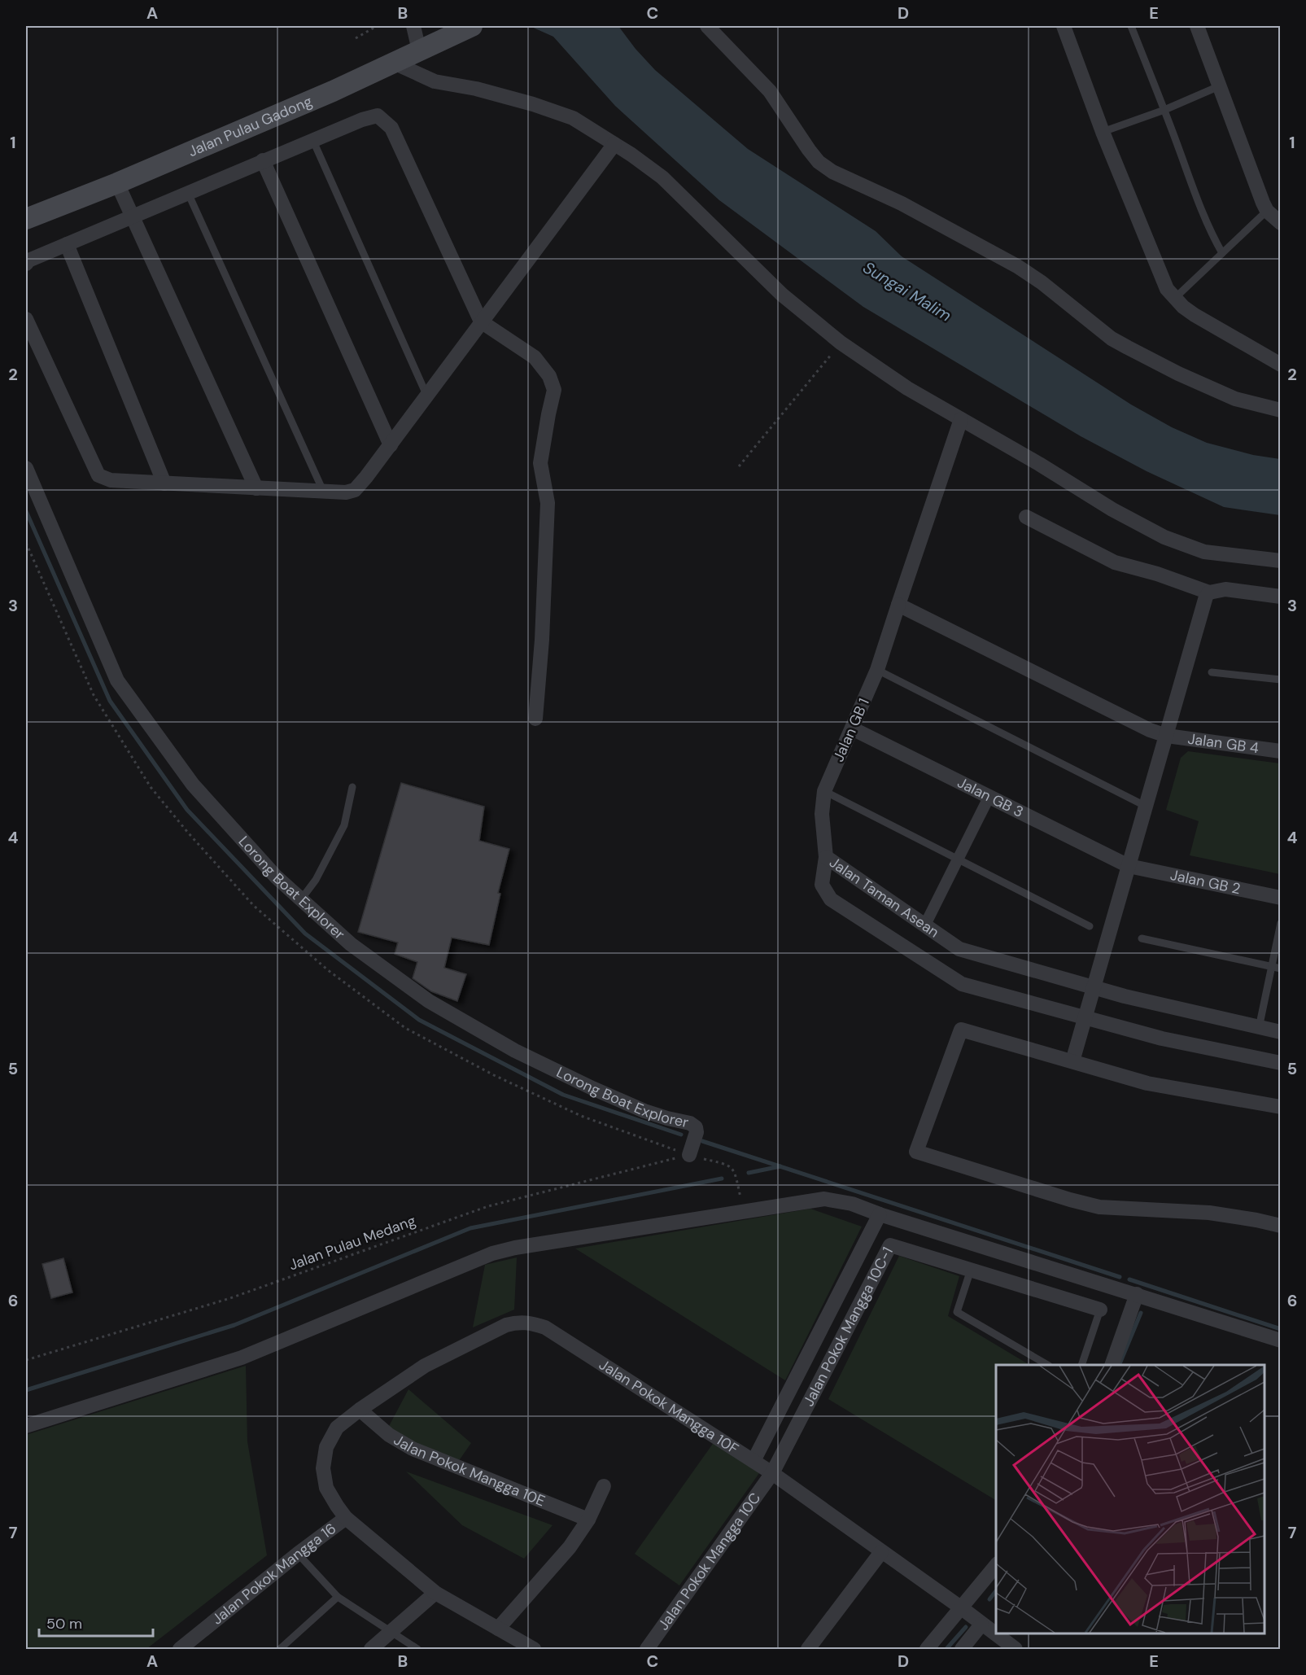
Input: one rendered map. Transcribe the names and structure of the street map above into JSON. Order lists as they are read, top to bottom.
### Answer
{
  "streets": {
    "main road": ["Jalan Pulau Gadong"],
    "street": [
      "Jalan GB 1",
      "Jalan GB 4",
      "Jalan GB 3",
      "Jalan GB 2",
      "Lorong Boat Explorer",
      "Jalan Taman Asean",
      "Jalan Pokok Mangga 10C-1",
      "Jalan Pokok Mangga 10F",
      "Jalan Pokok Mangga 10E",
      "Jalan Pokok Mangga 10C",
      "Jalan Pokok Mangga 16"
    ],
    "path": ["Jalan Pulau Medang"]
  },
  "crossings": [
    ["Jalan GB 1", "Jalan GB 4"],
    ["Jalan GB 1", "Jalan GB 3"],
    ["Jalan GB 1", "Jalan Taman Asean"],
    ["Jalan GB 3", "Jalan GB 2"],
    ["Lorong Boat Explorer", "Jalan Pulau Medang"],
    ["Jalan Pokok Mangga 10C-1", "Jalan Pokok Mangga 10F"],
    ["Jalan Pokok Mangga 10C-1", "Jalan Pokok Mangga 10C"],
    ["Jalan Pokok Mangga 10F", "Jalan Pokok Mangga 10E"],
    ["Jalan Pokok Mangga 10F", "Jalan Pokok Mangga 10C"],
    ["Jalan Pokok Mangga 10F", "Jalan Pokok Mangga 16"]
  ],
  "water": ["Sungai Malim"],
  "scale_bar": "50 m",
  "grid": {
    "columns": [
      "A",
      "B",
      "C",
      "D",
      "E"
    ],
    "rows": [
      "1",
      "2",
      "3",
      "4",
      "5",
      "6",
      "7"
    ]
  }
}
